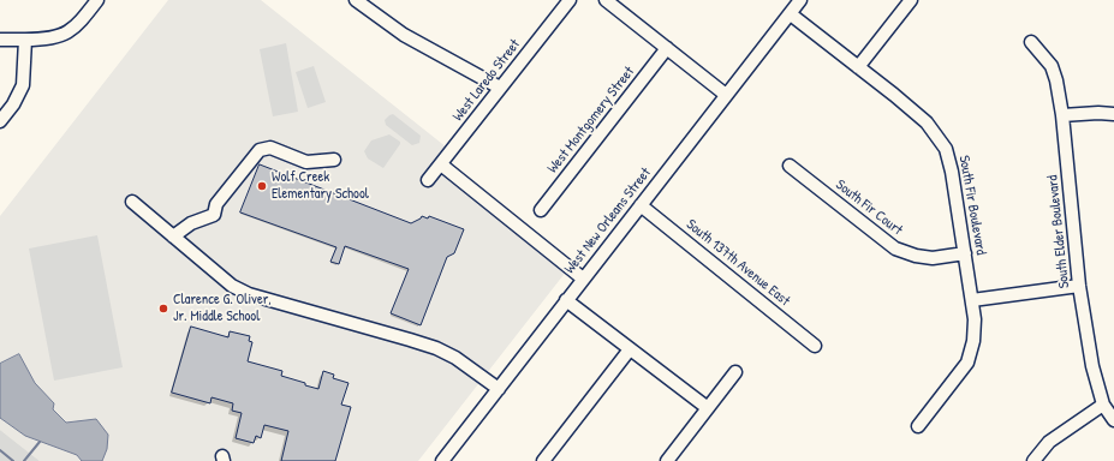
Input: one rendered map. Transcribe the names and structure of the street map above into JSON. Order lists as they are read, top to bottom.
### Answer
{
  "streets": {
    "street": [
      "West Laredo Street",
      "West Montgomery Street",
      "South Fir Boulevard",
      "South Fir Court",
      "West New Orleans Street",
      "South Elder Boulevard",
      "South 137th Avenue East"
    ]
  },
  "crossings": [
    ["South Fir Boulevard", "South Fir Court"],
    ["South Fir Boulevard", "West New Orleans Street"],
    ["West New Orleans Street", "South 137th Avenue East"]
  ],
  "places": ["Wolf Creek Elementary School", "Clarence G. Oliver, Jr. Middle School"]
}
